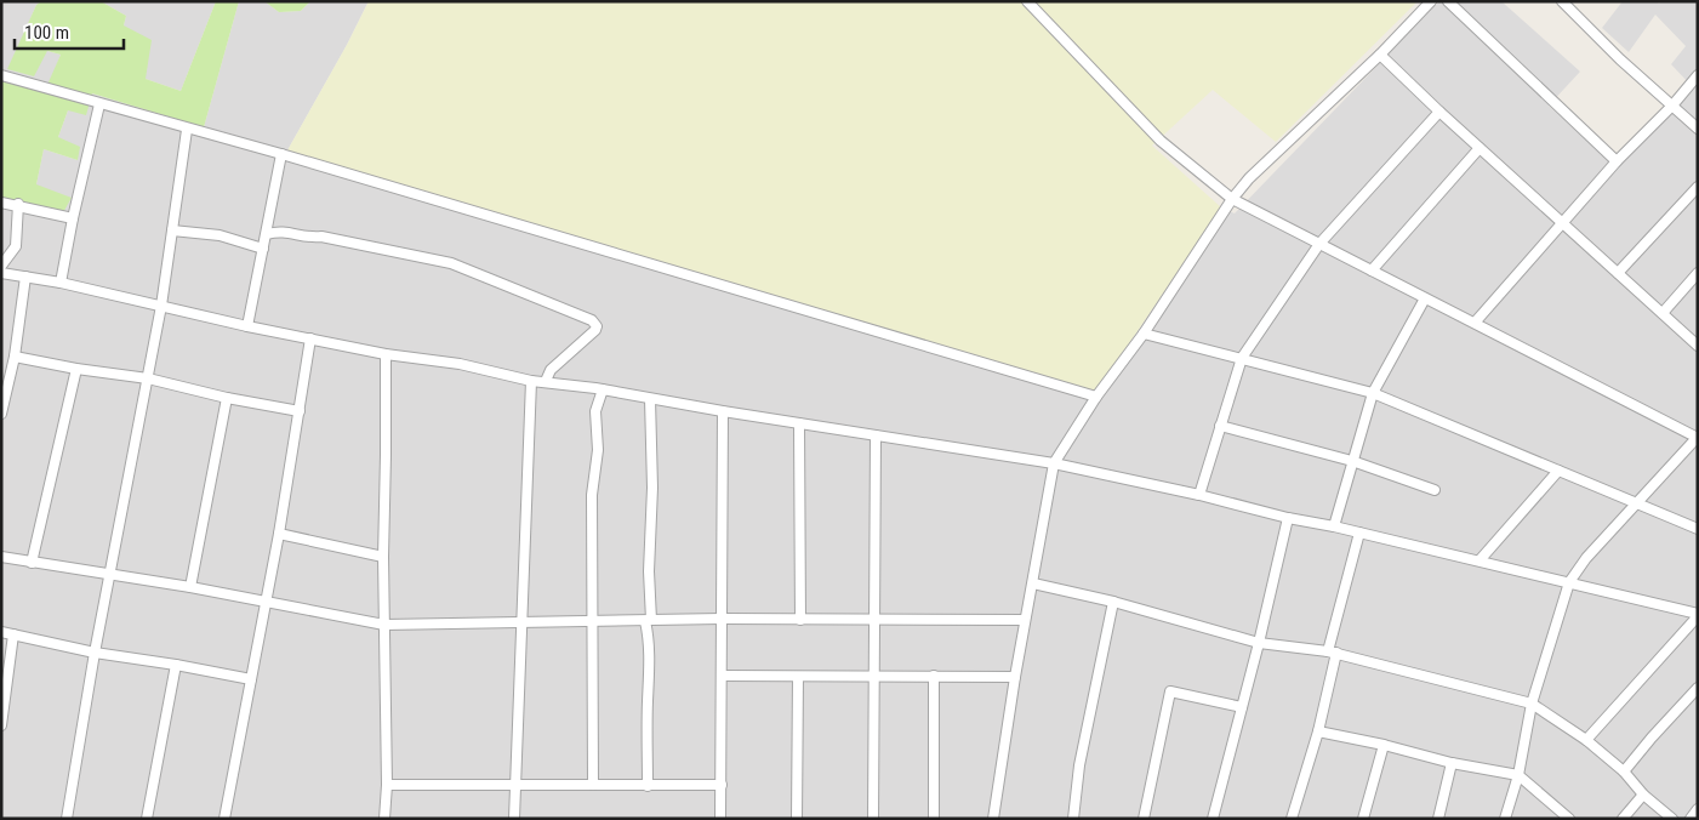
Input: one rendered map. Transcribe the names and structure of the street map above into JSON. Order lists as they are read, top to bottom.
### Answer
{
  "scale_bar": "100 m"
}
